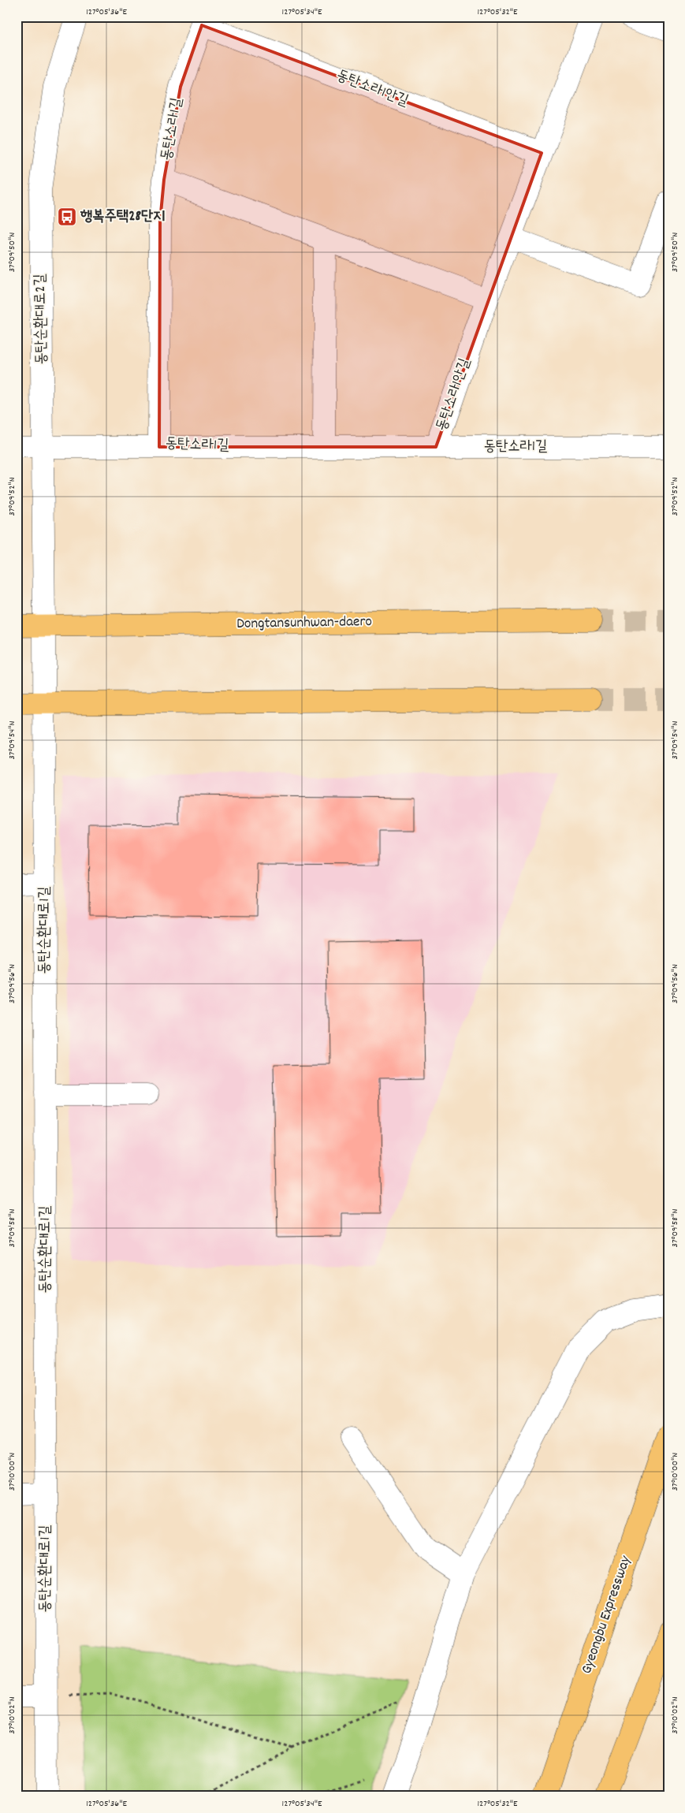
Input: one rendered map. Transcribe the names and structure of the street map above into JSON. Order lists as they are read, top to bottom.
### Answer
{
  "streets": {
    "main road": ["Dongtansunhwan-daero", "Gyeongbu Expressway"],
    "street": [
      "동탄소라1안길",
      "동탄소라1길",
      "동탄순환대로2길",
      "동탄순환대로1길"
    ]
  },
  "crossings": [
    ["동탄소라1안길", "동탄소라1길"],
    ["동탄순환대로2길", "Dongtansunhwan-daero"],
    ["동탄순환대로2길", "동탄순환대로1길"],
    ["Dongtansunhwan-daero", "동탄순환대로1길"]
  ],
  "places": {
    "bus stop": ["행복주택28단지"]
  },
  "coordinates": [
    "127°05'36\"E",
    "127°05'34\"E",
    "127°05'32\"E",
    "37°09'50\"N",
    "37°09'52\"N",
    "37°09'54\"N",
    "37°09'56\"N",
    "37°09'58\"N",
    "37°10'00\"N",
    "37°10'02\"N"
  ]
}
